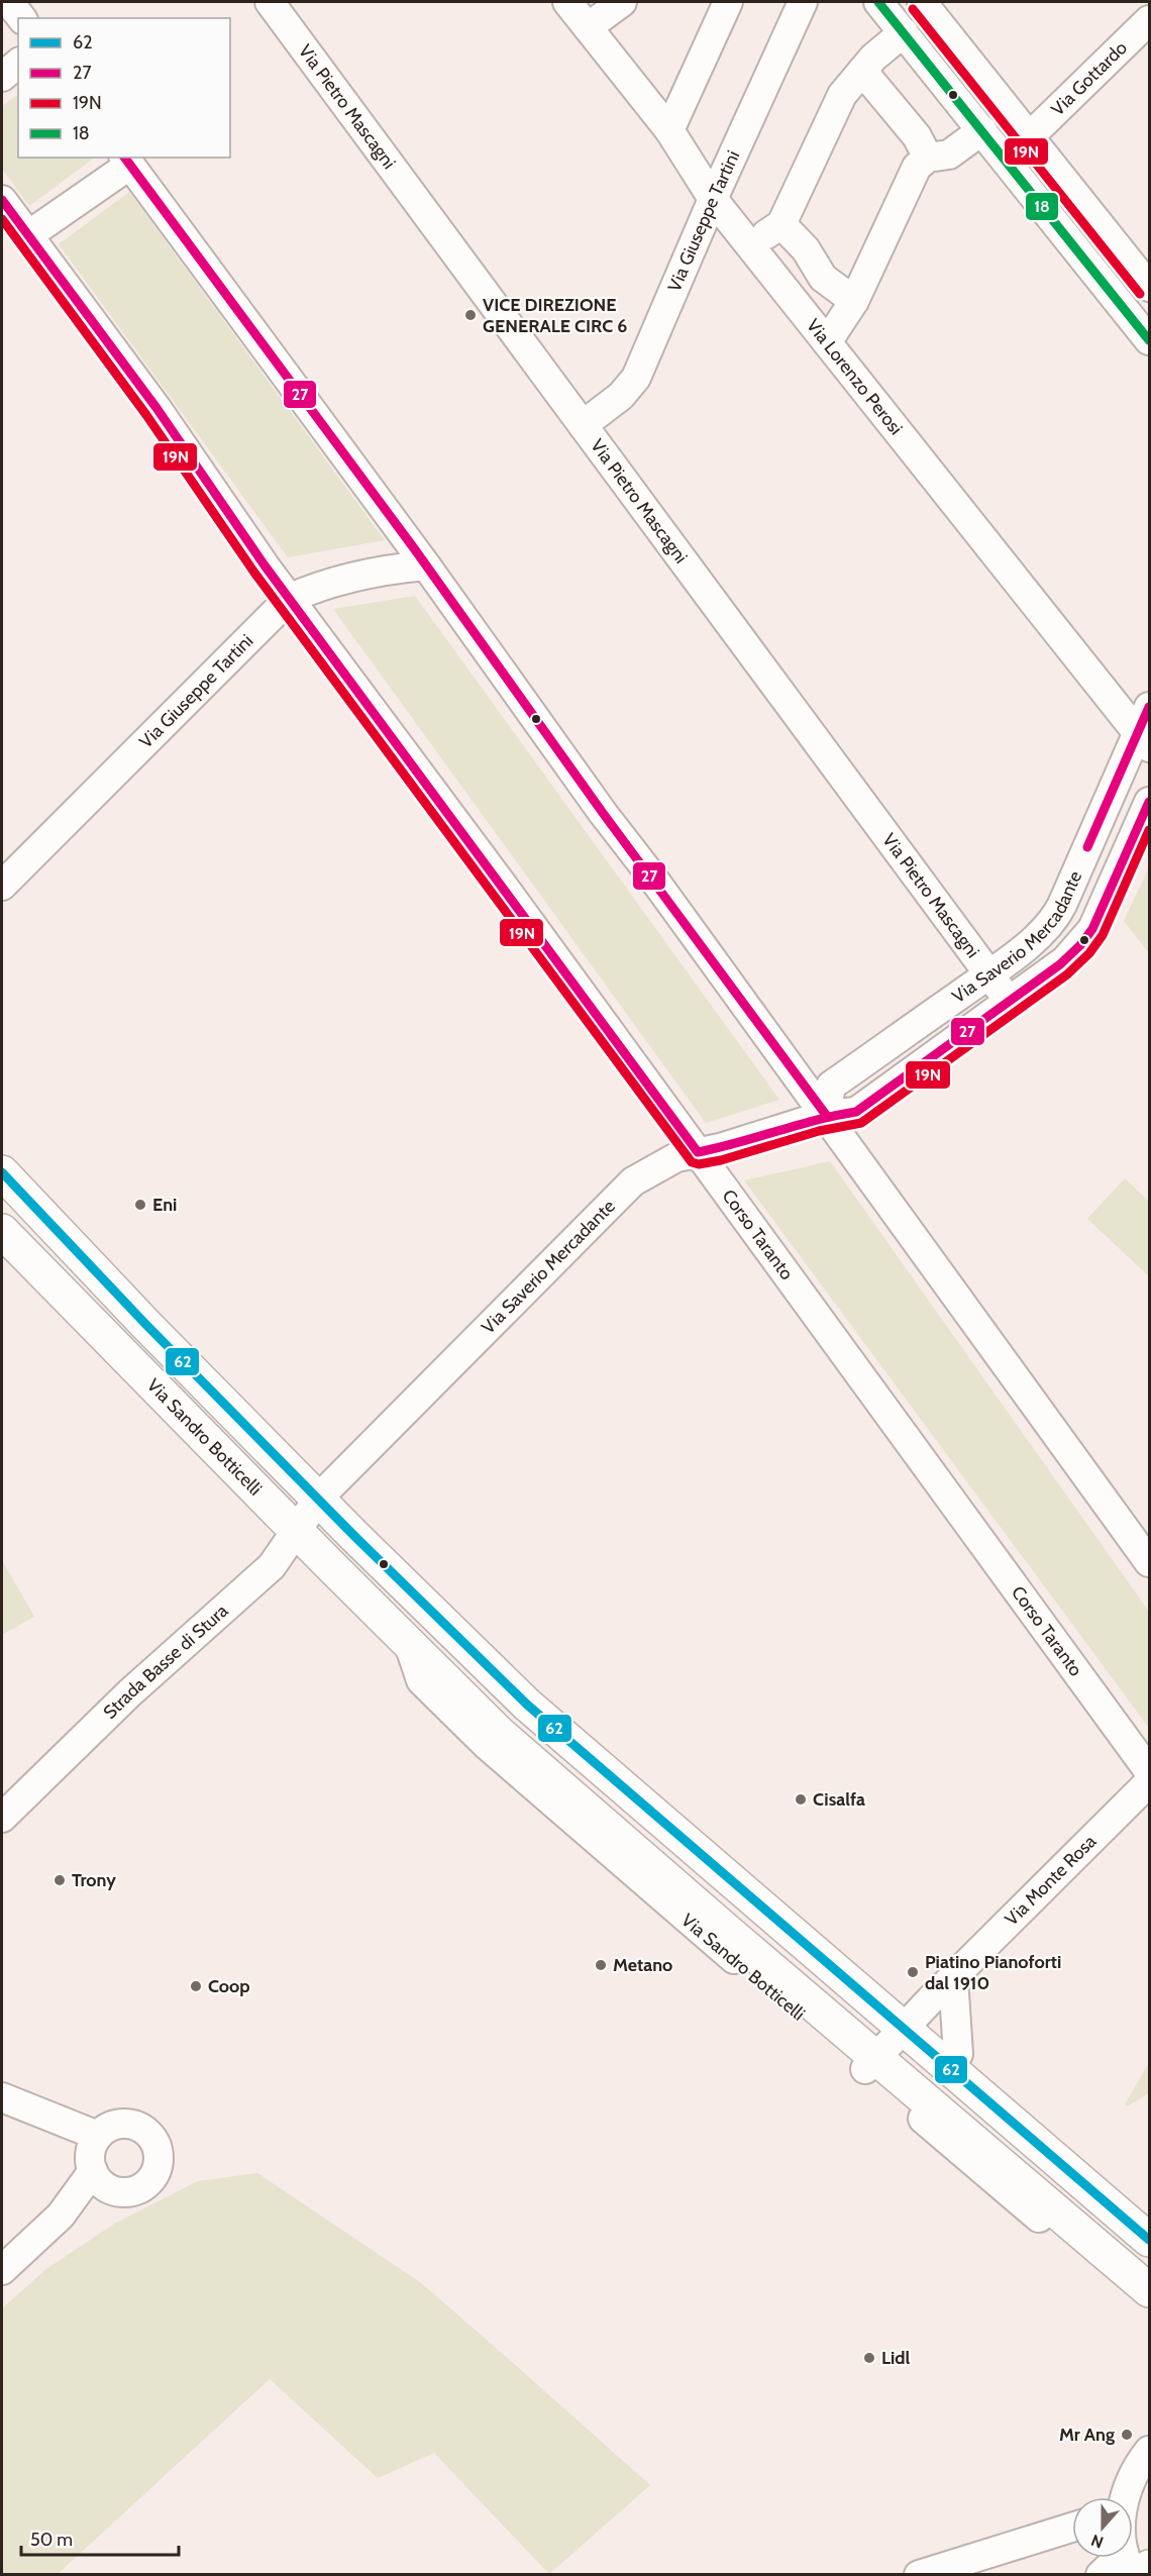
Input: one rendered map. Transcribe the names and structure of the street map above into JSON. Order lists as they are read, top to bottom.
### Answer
{
  "streets": {
    "main road": ["Via Sandro Botticelli"],
    "street": [
      "Via Gottardo",
      "Via Pietro Mascagni",
      "Via Giuseppe Tartini",
      "Via Lorenzo Perosi",
      "Via Saverio Mercadante",
      "Corso Taranto",
      "Strada Basse di Stura",
      "Via Monte Rosa"
    ]
  },
  "crossings": [
    ["Via Pietro Mascagni", "Via Giuseppe Tartini"],
    ["Via Pietro Mascagni", "Via Saverio Mercadante"],
    ["Via Giuseppe Tartini", "Via Lorenzo Perosi"],
    ["Via Giuseppe Tartini", "Corso Taranto"],
    ["Via Lorenzo Perosi", "Via Saverio Mercadante"],
    ["Via Saverio Mercadante", "Corso Taranto"],
    ["Via Saverio Mercadante", "Via Sandro Botticelli"],
    ["Via Saverio Mercadante", "Strada Basse di Stura"],
    ["Via Sandro Botticelli", "Strada Basse di Stura"],
    ["Via Sandro Botticelli", "Via Monte Rosa"]
  ],
  "places": [
    "VICE DIREZIONE GENERALE CIRC 6",
    "Eni",
    "Cisalfa",
    "Trony",
    "Metano",
    "Piatino Pianoforti dal 1910",
    "Coop",
    "Lidl",
    "Mr Ang"
  ],
  "lines": [
    "transit line 18",
    "transit line 19N",
    "transit line 27",
    "transit line 62"
  ],
  "legend": [
    "62",
    "27",
    "19N",
    "18"
  ],
  "scale_bar": "50 m",
  "north": "bottom"
}
